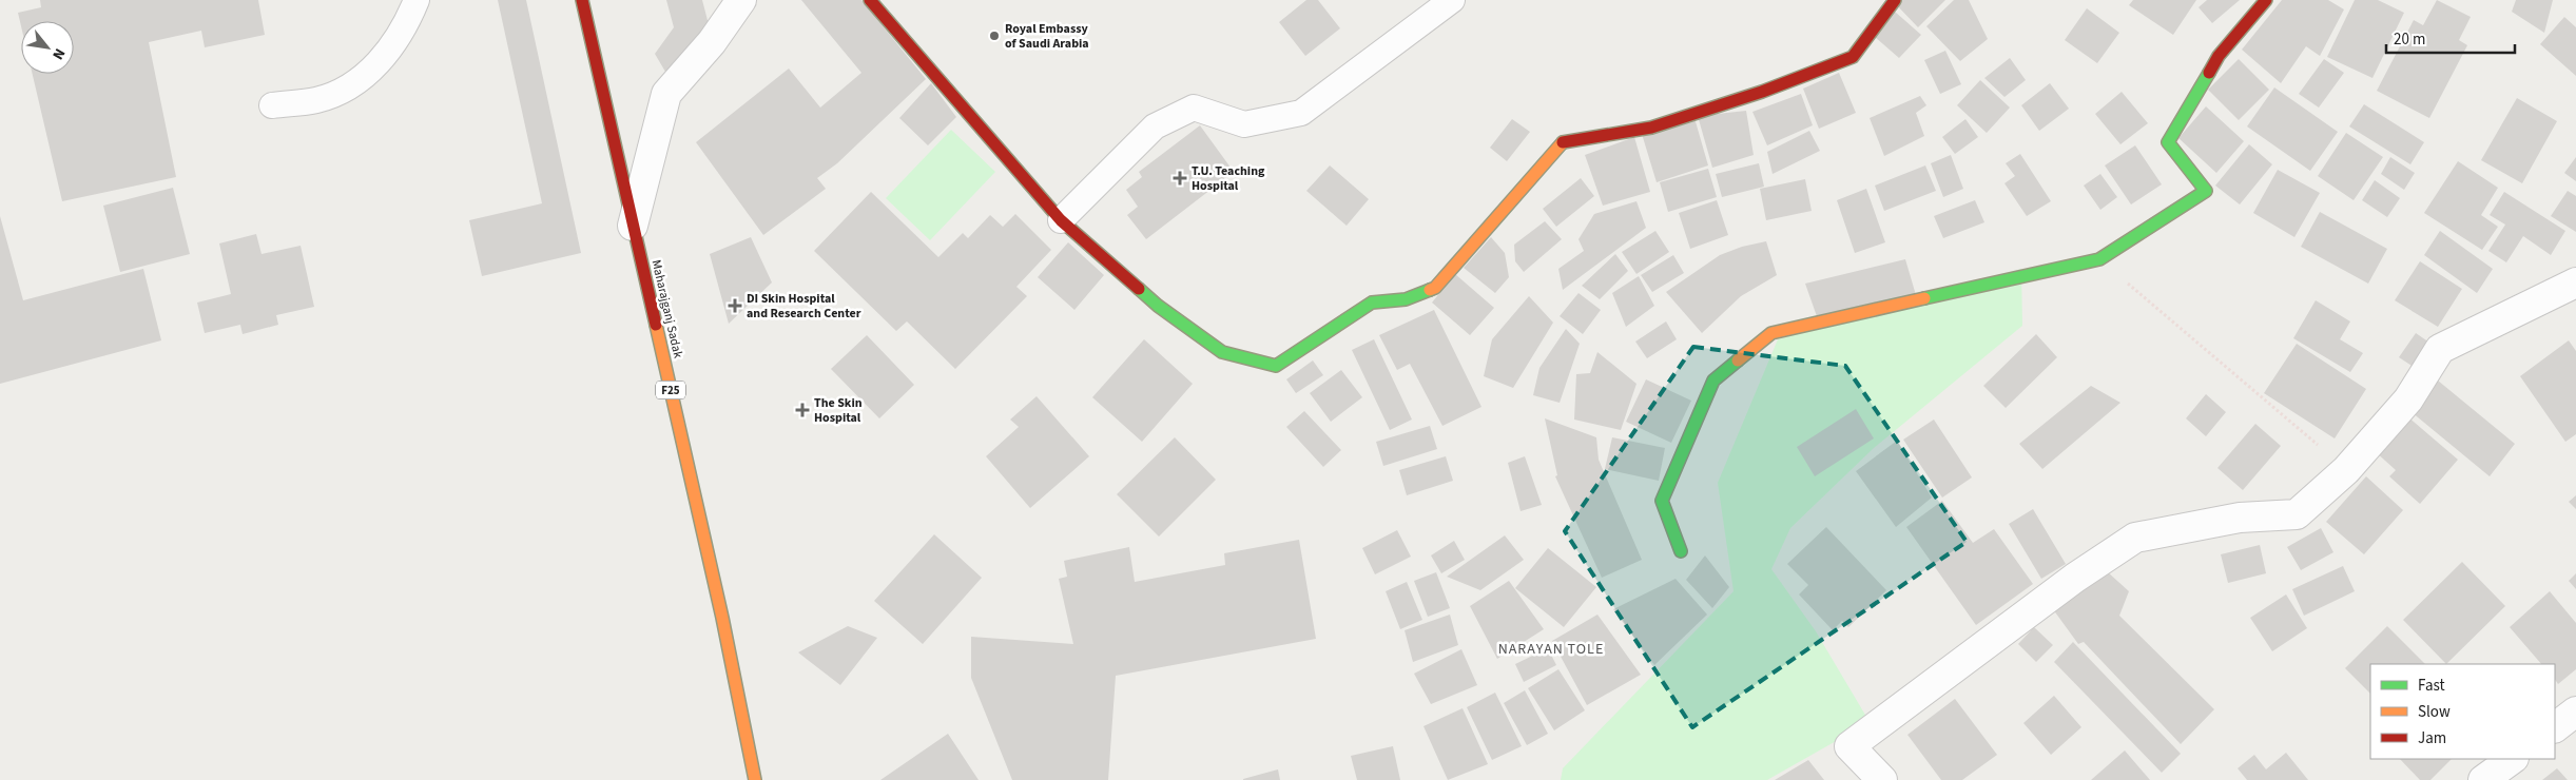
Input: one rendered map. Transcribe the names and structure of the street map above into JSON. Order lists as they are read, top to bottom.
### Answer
{
  "streets": {
    "street": ["Maharajganj Sadak", "F25"]
  },
  "districts": ["NARAYAN TOLE"],
  "places": {
    "other": ["Royal Embassy of Saudi Arabia"],
    "health": ["T.U. Teaching Hospital", "DI Skin Hospital and Research Center", "The Skin Hospital"]
  },
  "legend": ["Fast", "Slow", "Jam"],
  "scale_bar": "20 m",
  "north": "bottom right"
}
